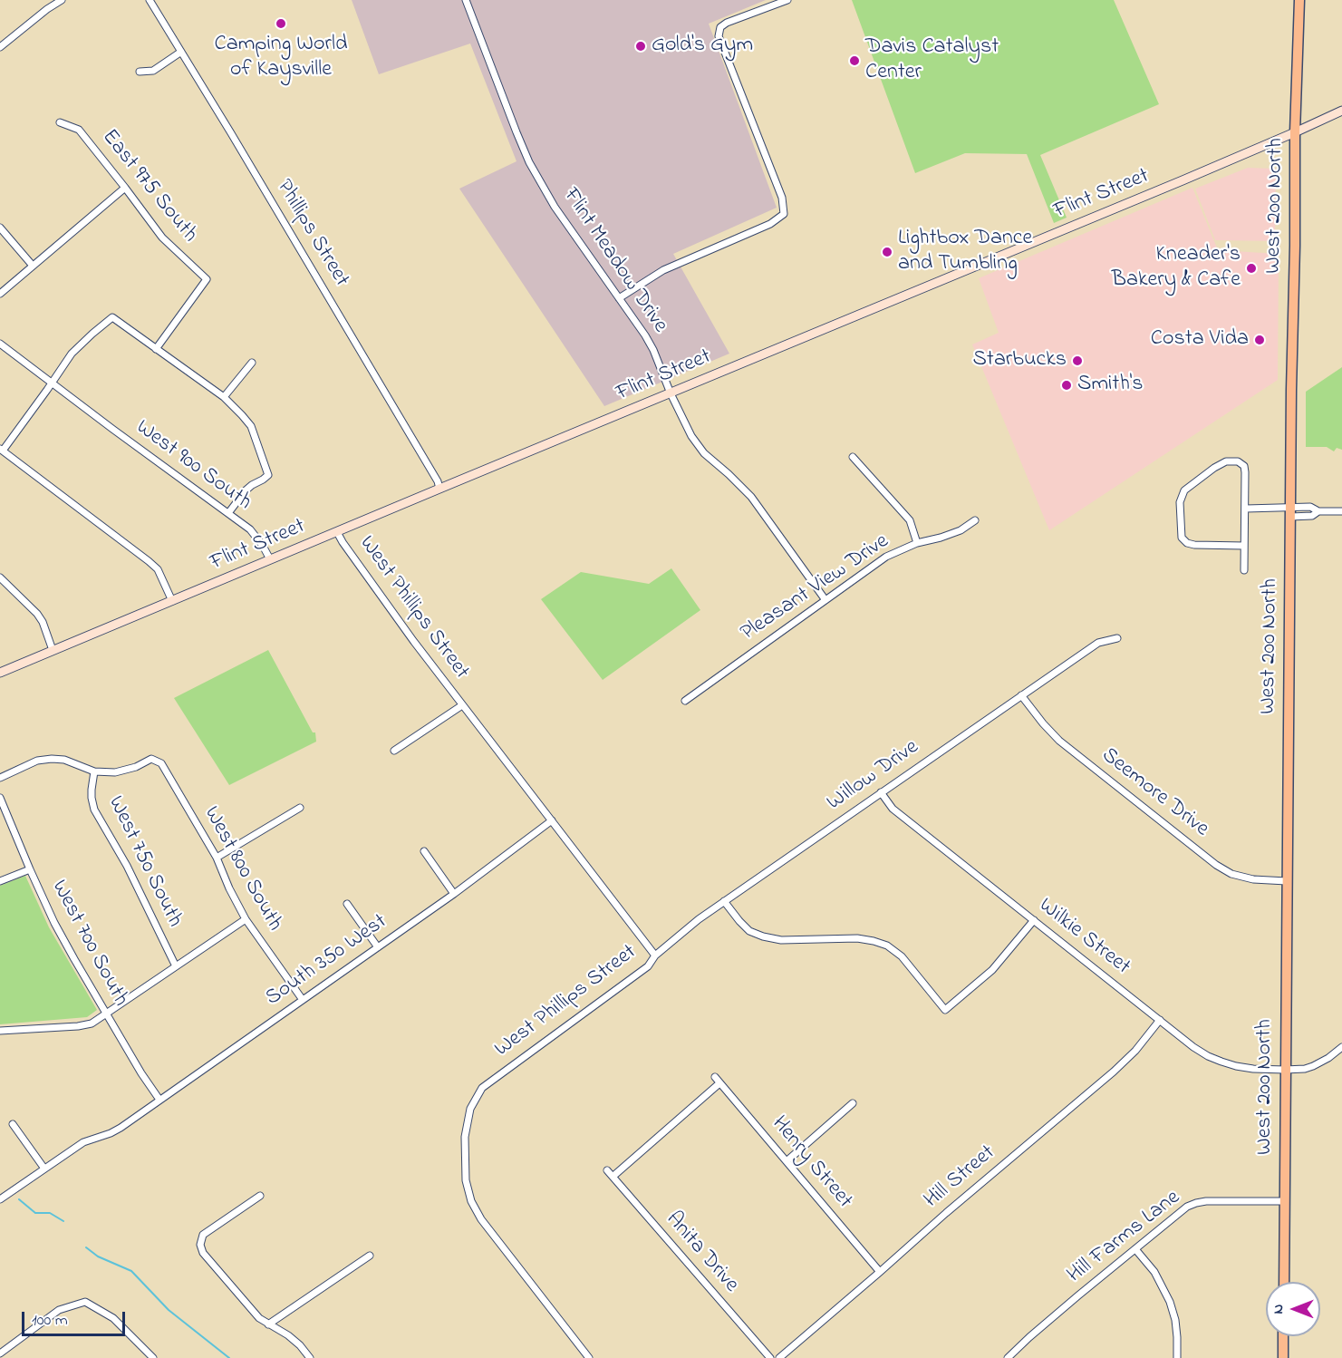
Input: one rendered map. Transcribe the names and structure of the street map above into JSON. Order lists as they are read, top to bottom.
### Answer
{
  "streets": {
    "main road": ["West 200 North"],
    "street": [
      "East 975 South",
      "Flint Street",
      "Phillips Street",
      "Flint Meadow Drive",
      "West 900 South",
      "Pleasant View Drive",
      "West Phillips Street",
      "Willow Drive",
      "Seemore Drive",
      "West 750 South",
      "West 800 South",
      "Wilkie Street",
      "West 700 South",
      "South 350 West",
      "Henry Street",
      "Hill Street",
      "Hill Farms Lane",
      "Anita Drive"
    ]
  },
  "crossings": [
    ["Flint Street", "West 200 North"],
    ["Flint Street", "Phillips Street"],
    ["Flint Street", "Flint Meadow Drive"],
    ["Flint Street", "West 900 South"],
    ["Flint Street", "West Phillips Street"],
    ["West 200 North", "Seemore Drive"],
    ["West 200 North", "Wilkie Street"],
    ["West 200 North", "Hill Farms Lane"],
    ["Flint Meadow Drive", "Pleasant View Drive"],
    ["West Phillips Street", "Willow Drive"],
    ["West Phillips Street", "South 350 West"],
    ["Willow Drive", "Seemore Drive"],
    ["Willow Drive", "Wilkie Street"],
    ["West 750 South", "West 800 South"],
    ["West 800 South", "South 350 West"],
    ["Wilkie Street", "Hill Street"],
    ["West 700 South", "South 350 West"],
    ["Henry Street", "Hill Street"]
  ],
  "places": [
    "Camping World of Kaysville",
    "Gold's Gym",
    "Davis Catalyst Center",
    "Lightbox Dance and Tumbling",
    "Kneader's Bakery & Cafe",
    "Costa Vida",
    "Starbucks",
    "Smith's"
  ],
  "scale_bar": "100 m",
  "north": "left"
}
